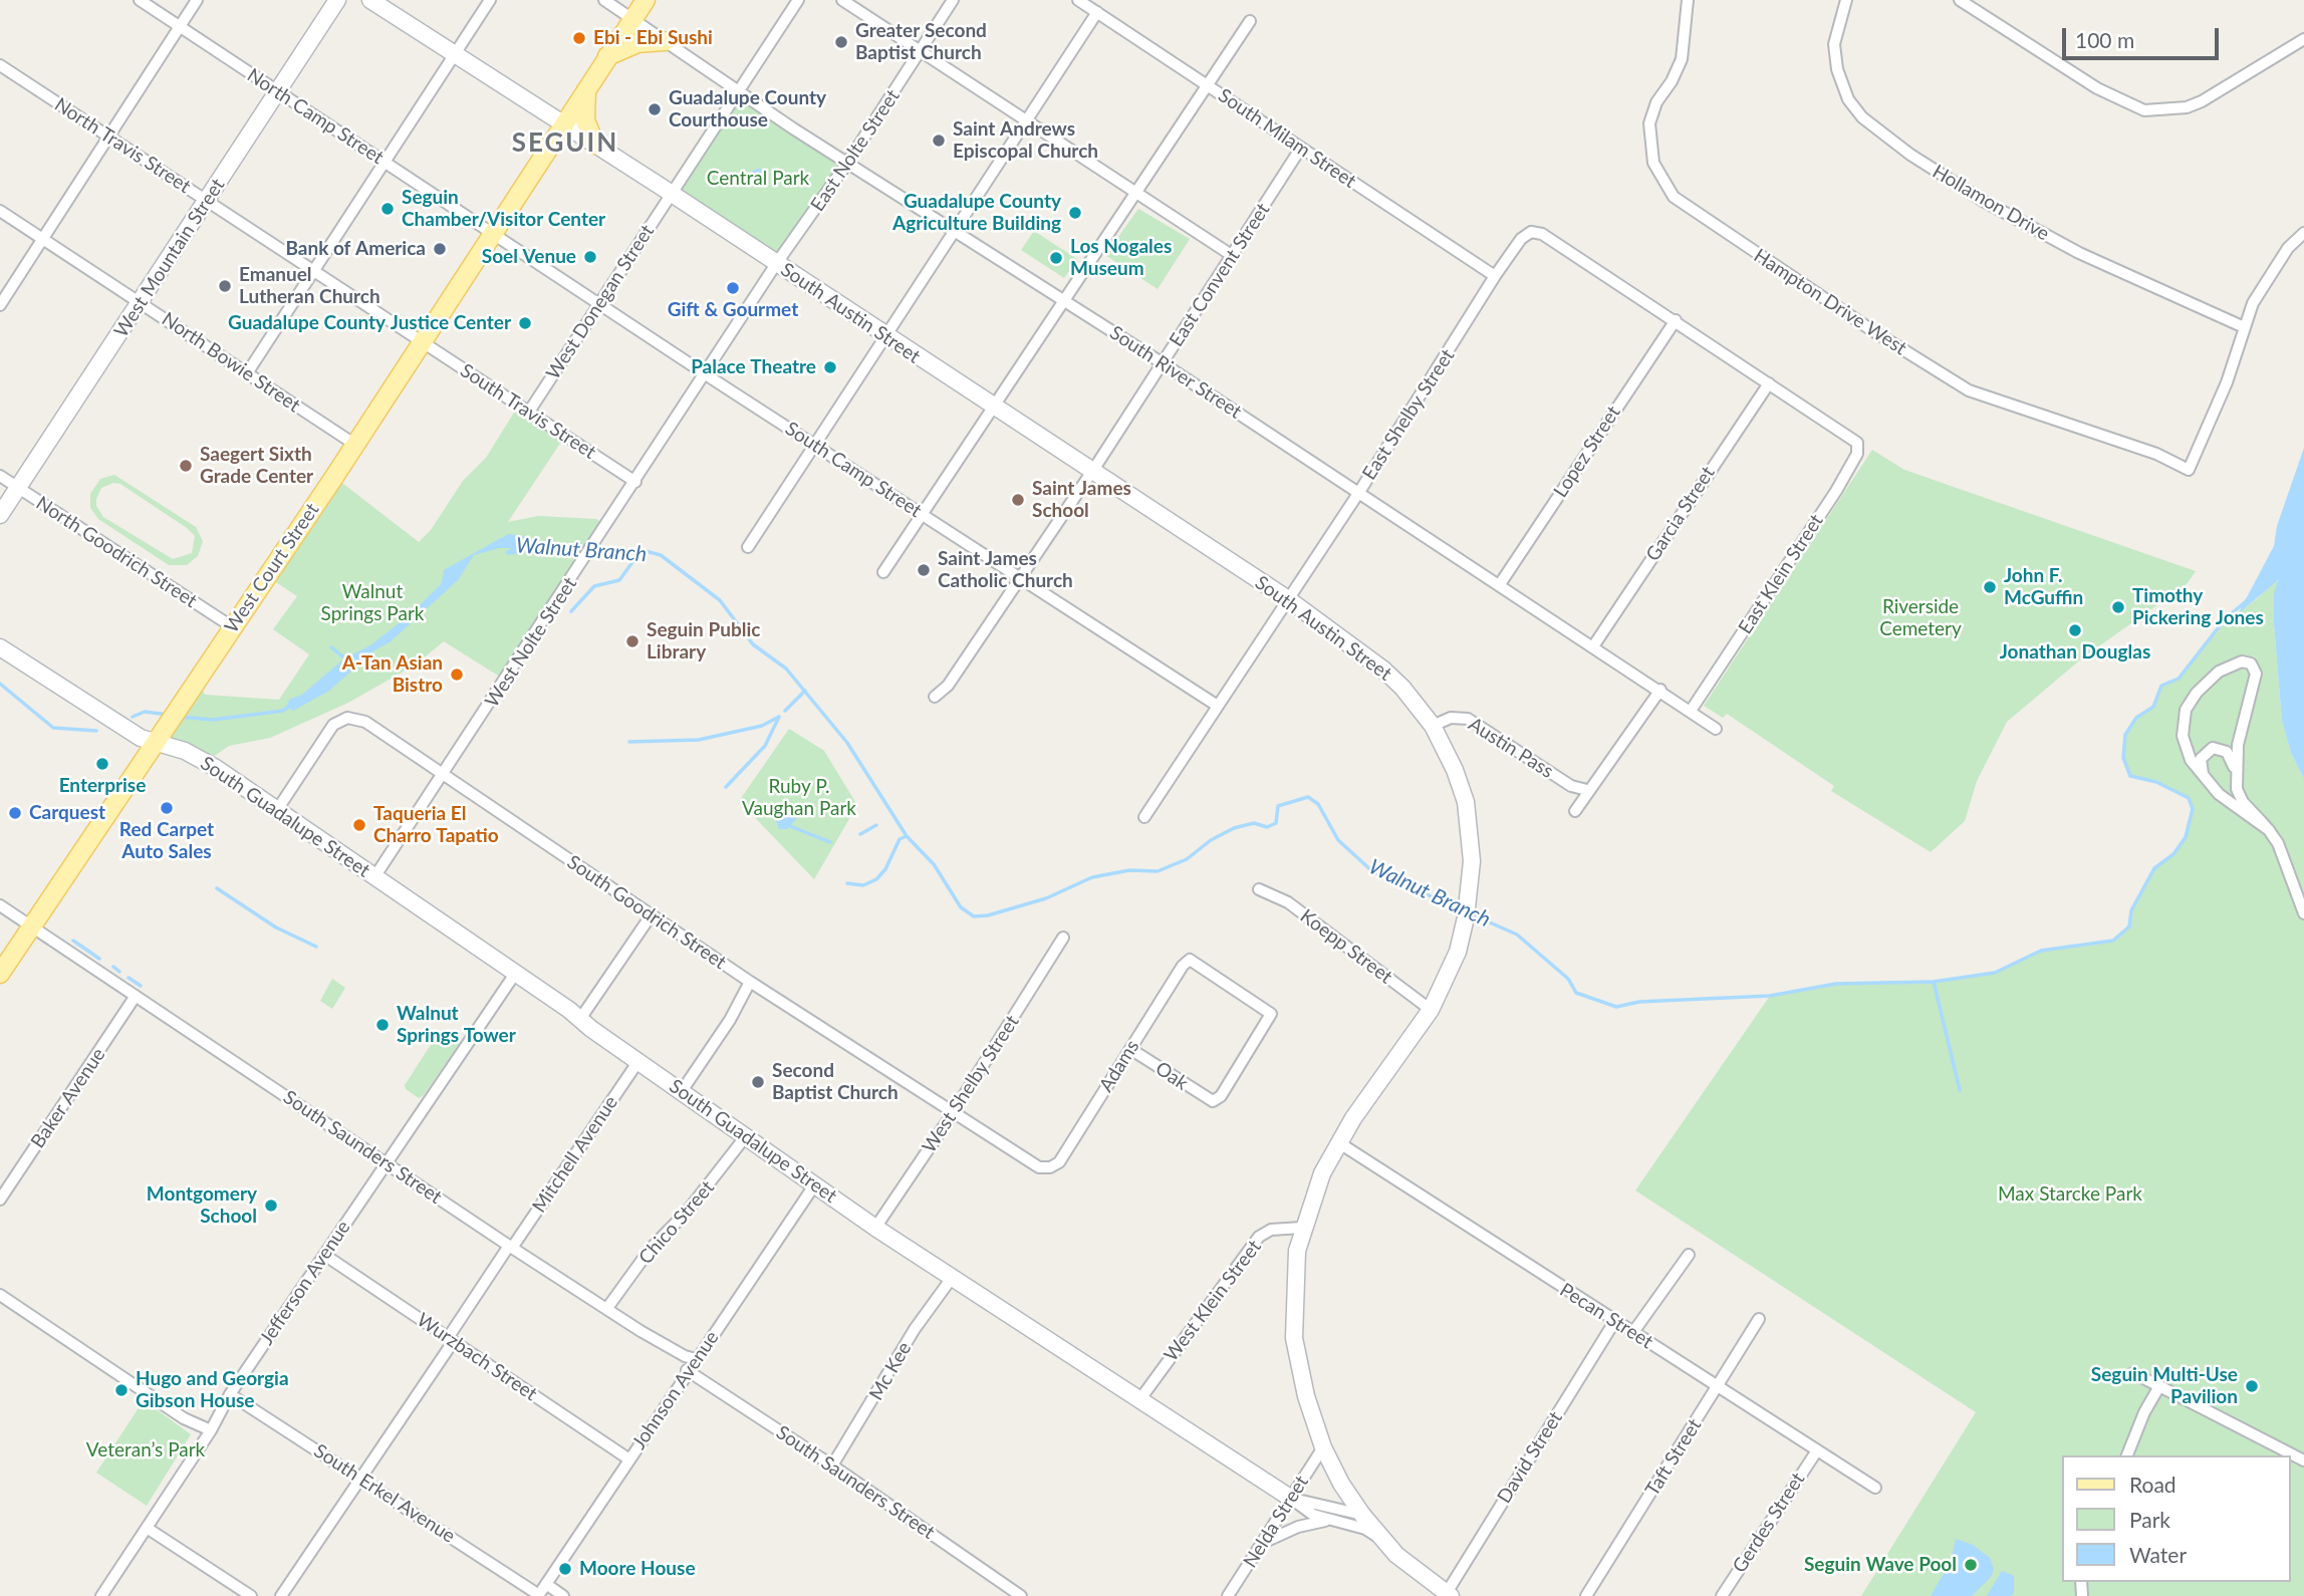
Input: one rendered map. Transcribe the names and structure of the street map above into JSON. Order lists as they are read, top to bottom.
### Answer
{
  "streets": {
    "main road": [
      "West Mountain Street",
      "South Austin Street",
      "West Court Street",
      "South Guadalupe Street"
    ],
    "street": [
      "North Camp Street",
      "South Milam Street",
      "North Travis Street",
      "East Nolte Street",
      "Hollamon Drive",
      "East Convent Street",
      "West Donegan Street",
      "Hampton Drive West",
      "North Bowie Street",
      "South River Street",
      "South Travis Street",
      "East Shelby Street",
      "Lopez Street",
      "South Camp Street",
      "Garcia Street",
      "North Goodrich Street",
      "East Klein Street",
      "West Nolte Street",
      "Austin Pass",
      "South Goodrich Street",
      "Koepp Street",
      "Adams",
      "Oak",
      "West Shelby Street",
      "Baker Avenue",
      "South Saunders Street",
      "Mitchell Avenue",
      "Chico Street",
      "Jefferson Avenue",
      "West Klein Street",
      "Pecan Street",
      "Wurzbach Street",
      "Mc Kee",
      "Johnson Avenue",
      "David Street",
      "Taft Street",
      "South Erkel Avenue",
      "Nelda Street",
      "Gerdes Street"
    ]
  },
  "crossings": [
    ["North Camp Street", "West Mountain Street"],
    ["North Camp Street", "South Camp Street"],
    ["North Camp Street", "West Court Street"],
    ["South Milam Street", "East Convent Street"],
    ["South Milam Street", "East Shelby Street"],
    ["North Travis Street", "West Mountain Street"],
    ["North Travis Street", "South Travis Street"],
    ["North Travis Street", "West Court Street"],
    ["East Nolte Street", "South Austin Street"],
    ["East Nolte Street", "South River Street"],
    ["East Nolte Street", "West Nolte Street"],
    ["Hollamon Drive", "Hampton Drive West"],
    ["West Mountain Street", "North Bowie Street"],
    ["West Mountain Street", "North Goodrich Street"],
    ["East Convent Street", "South Austin Street"],
    ["East Convent Street", "South River Street"],
    ["East Convent Street", "South Camp Street"],
    ["West Donegan Street", "South Austin Street"],
    ["West Donegan Street", "South River Street"],
    ["West Donegan Street", "South Travis Street"],
    ["West Donegan Street", "South Camp Street"],
    ["West Donegan Street", "West Court Street"],
    ["South Austin Street", "South River Street"],
    ["South Austin Street", "East Shelby Street"],
    ["South Austin Street", "West Court Street"],
    ["South Austin Street", "West Nolte Street"],
    ["South Austin Street", "Austin Pass"],
    ["South Austin Street", "South Guadalupe Street"],
    ["South Austin Street", "Koepp Street"],
    ["South Austin Street", "West Klein Street"],
    ["South Austin Street", "Pecan Street"],
    ["South Austin Street", "David Street"],
    ["South Austin Street", "Nelda Street"],
    ["North Bowie Street", "West Court Street"],
    ["South River Street", "East Shelby Street"],
    ["South River Street", "Lopez Street"],
    ["South River Street", "Garcia Street"],
    ["South River Street", "West Court Street"],
    ["South River Street", "East Klein Street"],
    ["South Travis Street", "West Court Street"],
    ["South Travis Street", "West Nolte Street"],
    ["East Shelby Street", "Lopez Street"],
    ["South Camp Street", "West Court Street"],
    ["South Camp Street", "West Nolte Street"],
    ["Garcia Street", "East Klein Street"],
    ["North Goodrich Street", "West Court Street"],
    ["West Court Street", "South Guadalupe Street"],
    ["West Court Street", "South Saunders Street"],
    ["West Nolte Street", "South Guadalupe Street"],
    ["West Nolte Street", "South Goodrich Street"],
    ["South Guadalupe Street", "South Goodrich Street"],
    ["South Guadalupe Street", "West Shelby Street"],
    ["South Guadalupe Street", "Mitchell Avenue"],
    ["South Guadalupe Street", "Chico Street"],
    ["South Guadalupe Street", "Jefferson Avenue"],
    ["South Guadalupe Street", "West Klein Street"],
    ["South Guadalupe Street", "Mc Kee"],
    ["South Guadalupe Street", "Johnson Avenue"],
    ["South Guadalupe Street", "Nelda Street"],
    ["South Goodrich Street", "Adams"],
    ["South Goodrich Street", "West Shelby Street"],
    ["Adams", "Oak"],
    ["Baker Avenue", "South Saunders Street"],
    ["South Saunders Street", "Mitchell Avenue"],
    ["South Saunders Street", "Chico Street"],
    ["South Saunders Street", "Jefferson Avenue"],
    ["South Saunders Street", "Mc Kee"],
    ["South Saunders Street", "Johnson Avenue"],
    ["Mitchell Avenue", "Wurzbach Street"],
    ["Mitchell Avenue", "South Erkel Avenue"],
    ["Jefferson Avenue", "Wurzbach Street"],
    ["Jefferson Avenue", "South Erkel Avenue"],
    ["Pecan Street", "David Street"],
    ["Pecan Street", "Taft Street"],
    ["Pecan Street", "Gerdes Street"],
    ["Wurzbach Street", "Johnson Avenue"],
    ["Johnson Avenue", "South Erkel Avenue"]
  ],
  "districts": ["SEGUIN"],
  "water": ["Walnut Branch"],
  "parks": [
    "Central Park",
    "Walnut Springs Park",
    "Riverside Cemetery",
    "Ruby P. Vaughan Park",
    "Max Starcke Park",
    "Veteran’s Park"
  ],
  "places": [
    "Ebi - Ebi Sushi",
    "Greater Second Baptist Church",
    "Guadalupe County Courthouse",
    "Saint Andrews Episcopal Church",
    "Seguin Chamber/Visitor Center",
    "Guadalupe County Agriculture Building",
    "Bank of America",
    "Soel Venue",
    "Los Nogales Museum",
    "Emanuel Lutheran Church",
    "Gift & Gourmet",
    "Guadalupe County Justice Center",
    "Palace Theatre",
    "Saegert Sixth Grade Center",
    "Saint James School",
    "Saint James Catholic Church",
    "John F. McGuffin",
    "Timothy Pickering Jones",
    "Jonathan Douglas",
    "Seguin Public Library",
    "A-Tan Asian Bistro",
    "Enterprise",
    "Red Carpet Auto Sales",
    "Carquest",
    "Taqueria El Charro Tapatio",
    "Walnut Springs Tower",
    "Second Baptist Church",
    "Montgomery School",
    "Seguin Multi-Use Pavilion",
    "Hugo and Georgia Gibson House",
    "Seguin Wave Pool",
    "Moore House"
  ],
  "legend": ["Road", "Park", "Water"],
  "scale_bar": "100 m"
}
